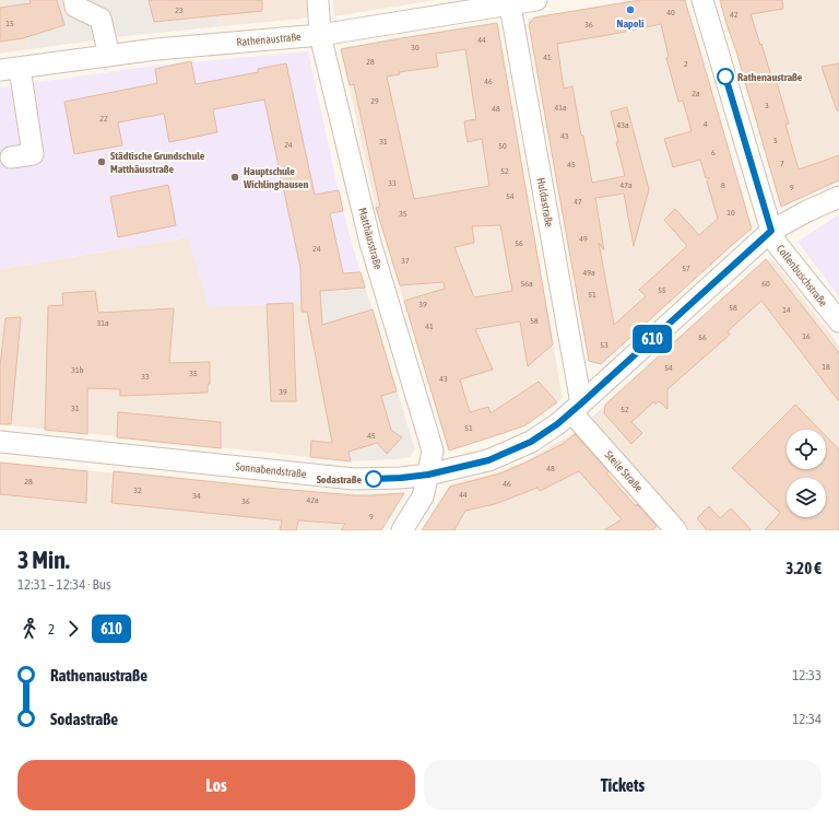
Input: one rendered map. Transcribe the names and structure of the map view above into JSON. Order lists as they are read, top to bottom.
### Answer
{
  "streets": {
    "street": [
      "Rathenaustraße",
      "Huldastraße",
      "Matthäusstraße",
      "Collenbuschstraße",
      "Sonnabendstraße",
      "Steile Straße"
    ]
  },
  "crossings": [
    ["Rathenaustraße", "Huldastraße"],
    ["Rathenaustraße", "Matthäusstraße"],
    ["Huldastraße", "Sonnabendstraße"],
    ["Huldastraße", "Steile Straße"],
    ["Matthäusstraße", "Sonnabendstraße"],
    ["Collenbuschstraße", "Sonnabendstraße"],
    ["Sonnabendstraße", "Steile Straße"]
  ],
  "places": [
    "Napoli",
    "Rathenaustraße",
    "Städtische Grundschule Matthäusstraße",
    "Hauptschule Wichlinghausen",
    "Sodastraße"
  ],
  "lines": ["bus line 610"],
  "house_numbers": [
    "23",
    "40",
    "42",
    "15",
    "36",
    "44",
    "30",
    "41",
    "28",
    "2",
    "46",
    "2a",
    "29",
    "3",
    "41a",
    "48",
    "22",
    "4",
    "43a",
    "43",
    "5",
    "31",
    "24",
    "50",
    "6",
    "7",
    "45",
    "52",
    "33",
    "47a",
    "8",
    "9",
    "54",
    "47",
    "10",
    "35",
    "49",
    "56",
    "24",
    "37",
    "57",
    "49a",
    "56a",
    "60",
    "55",
    "51",
    "39",
    "58",
    "14",
    "58",
    "31a",
    "41",
    "16",
    "56",
    "53",
    "18",
    "54",
    "31b",
    "35",
    "33",
    "43",
    "39",
    "31",
    "52",
    "51",
    "45",
    "48",
    "28",
    "46",
    "32",
    "44",
    "34",
    "42a",
    "36",
    "9"
  ],
  "page": {
    "on_map": "610",
    "heading": ["3 Min.", "12:31 – 12:34 · Bus", "3.20 €"],
    "legs": ["2", "610"],
    "list": [
      {
        "name": "Rathenaustraße",
        "value": "12:33"
      },
      {
        "name": "Sodastraße",
        "value": "12:34"
      }
    ],
    "buttons": ["Los", "Tickets"]
  }
}
